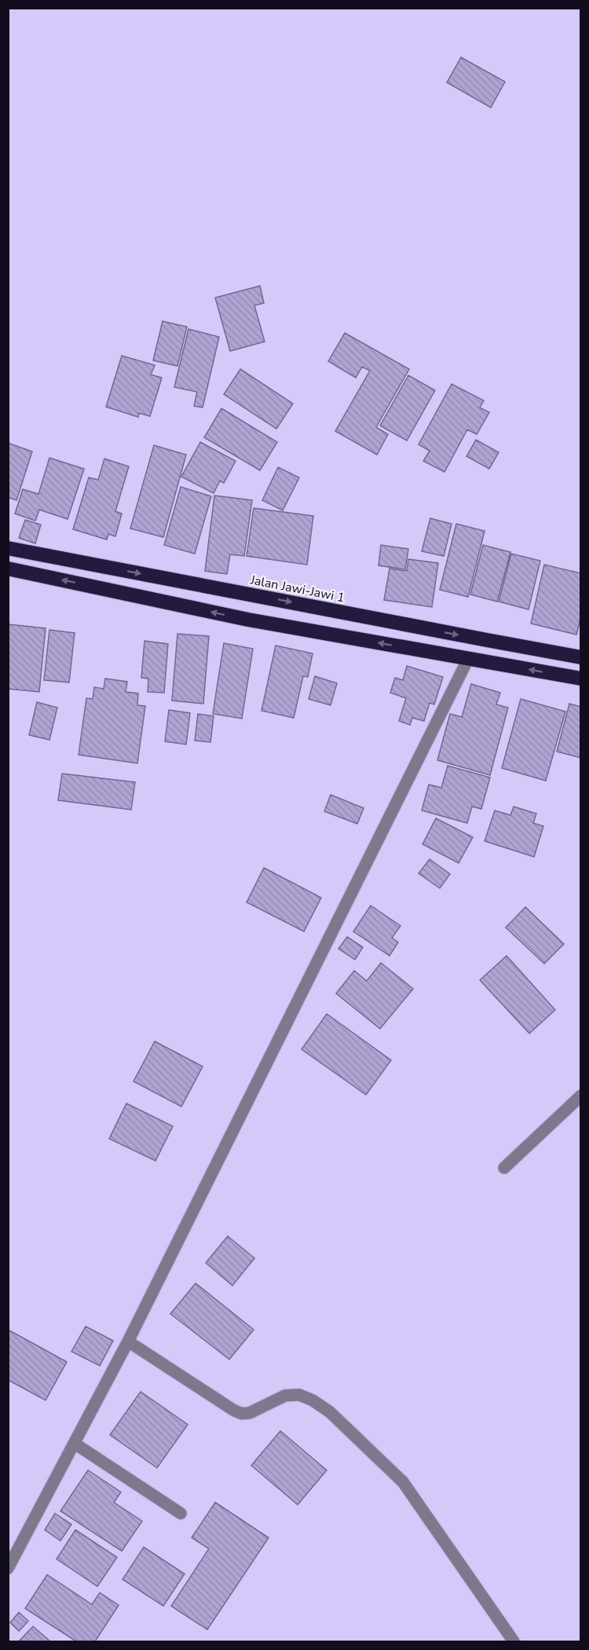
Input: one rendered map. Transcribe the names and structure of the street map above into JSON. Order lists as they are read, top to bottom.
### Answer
{
  "streets": {
    "highway": ["Jalan Jawi-Jawi 1"]
  }
}
